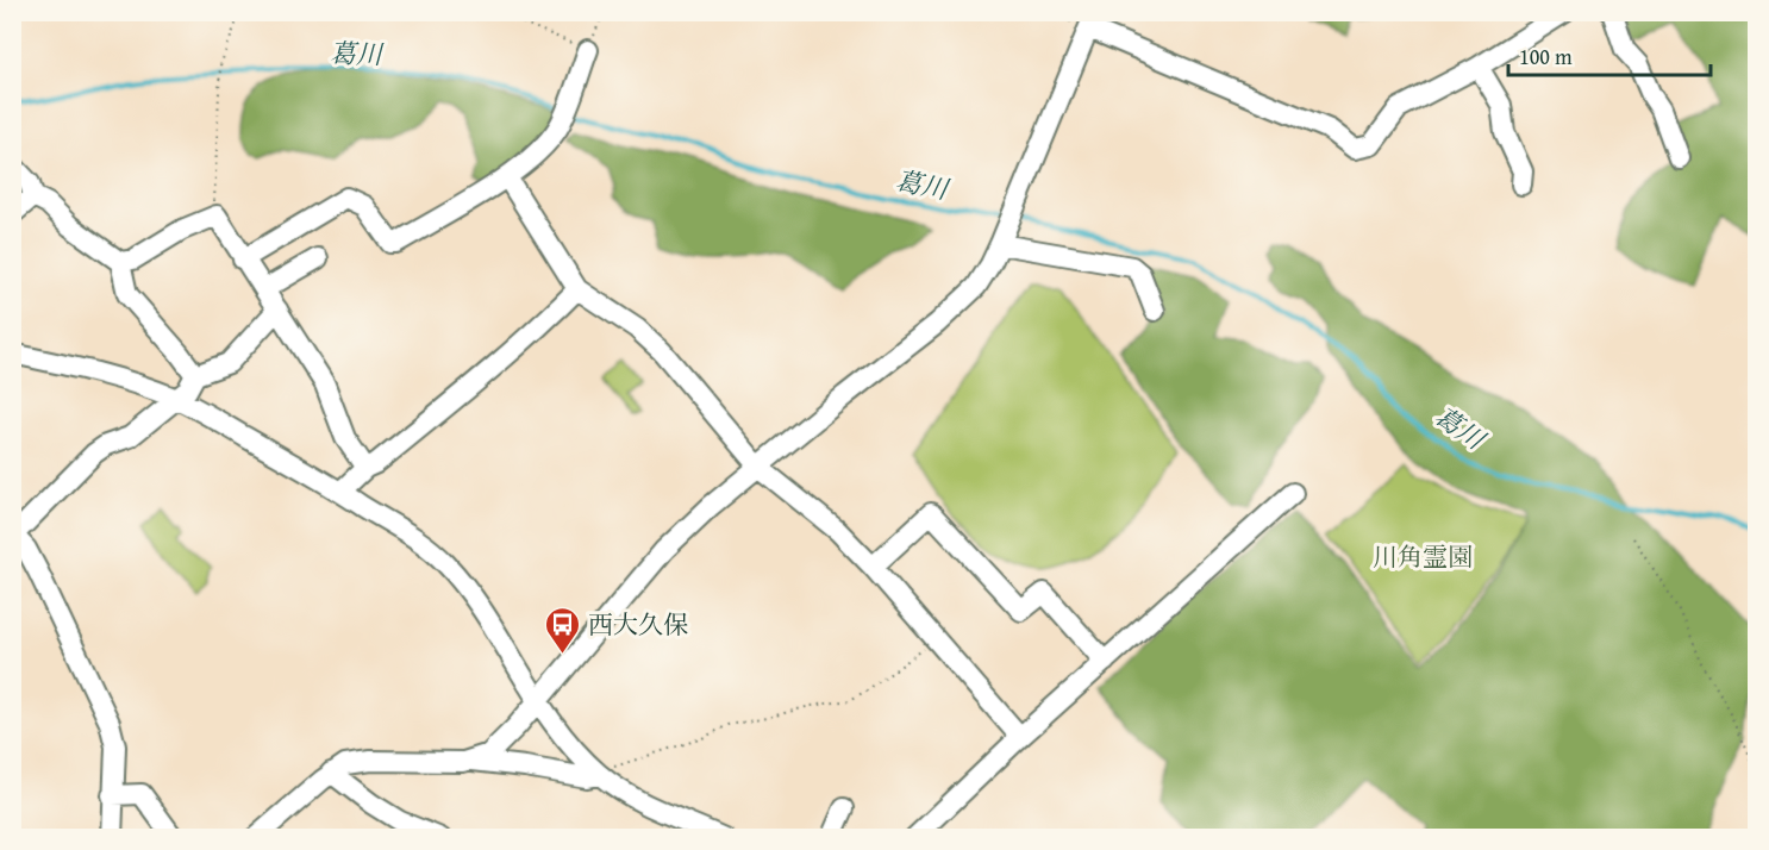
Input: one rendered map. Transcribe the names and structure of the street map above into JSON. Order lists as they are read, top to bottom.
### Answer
{
  "water": ["葛川"],
  "parks": ["川角霊園"],
  "places": {
    "bus stop": ["西大久保"]
  },
  "scale_bar": "100 m"
}
